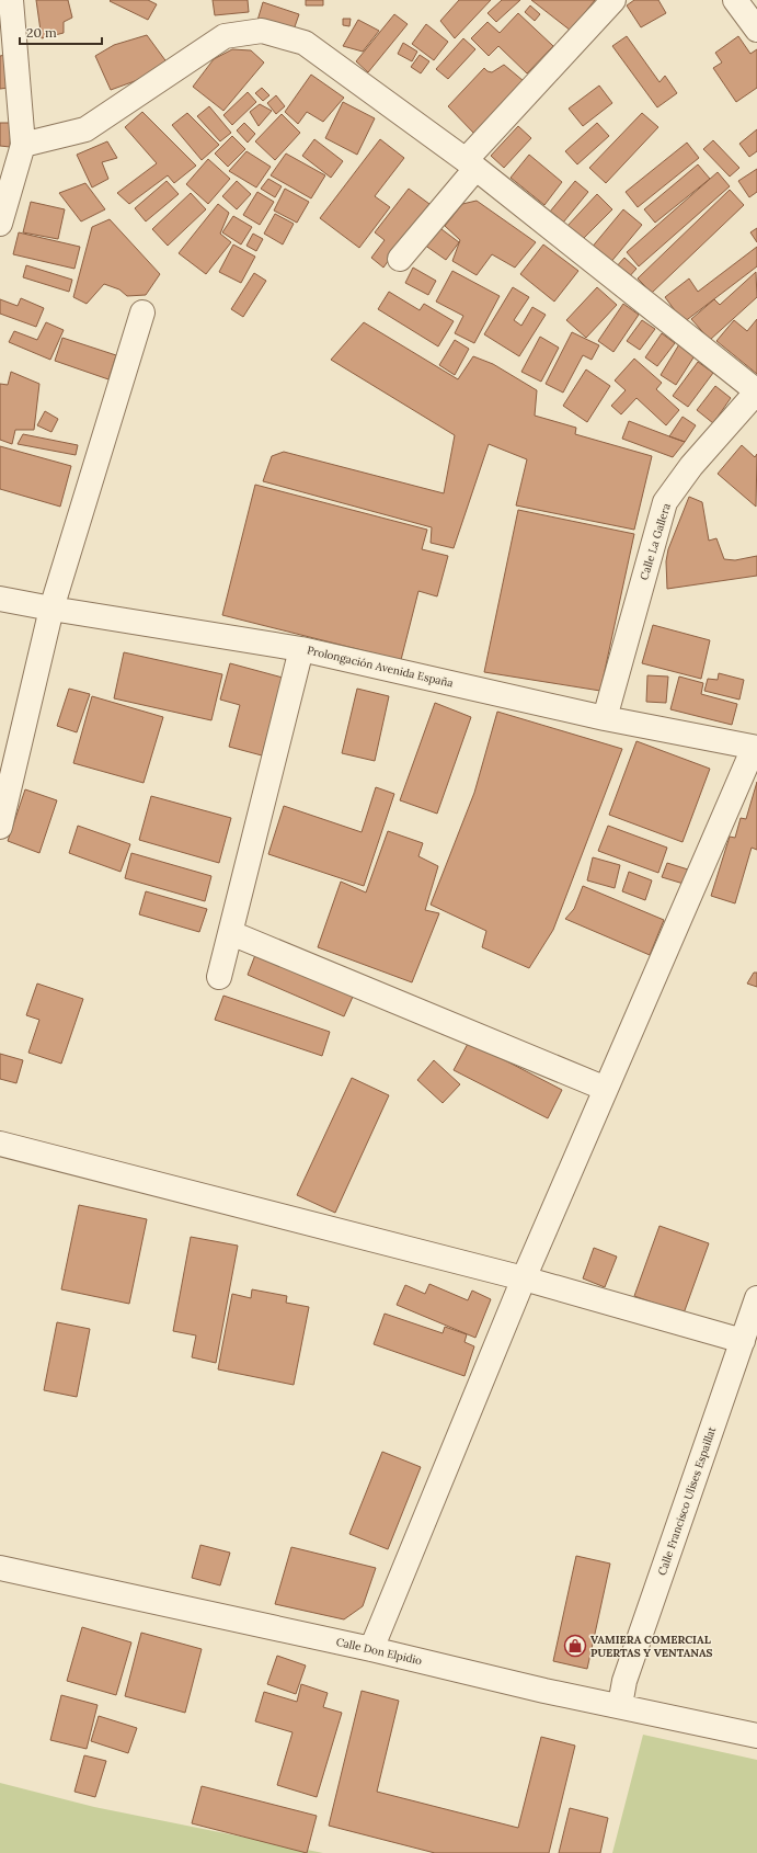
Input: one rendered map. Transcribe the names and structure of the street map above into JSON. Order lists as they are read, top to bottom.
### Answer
{
  "streets": {
    "street": [
      "Calle La Gallera",
      "Prolongación Avenida España",
      "Calle Francisco Ulises Espaillat",
      "Calle Don Elpidio"
    ]
  },
  "crossings": [
    ["Calle La Gallera", "Prolongación Avenida España"],
    ["Calle Francisco Ulises Espaillat", "Calle Don Elpidio"]
  ],
  "places": {
    "shop": ["VAMIERA COMERCIAL PUERTAS Y VENTANAS"]
  },
  "scale_bar": "20 m"
}
